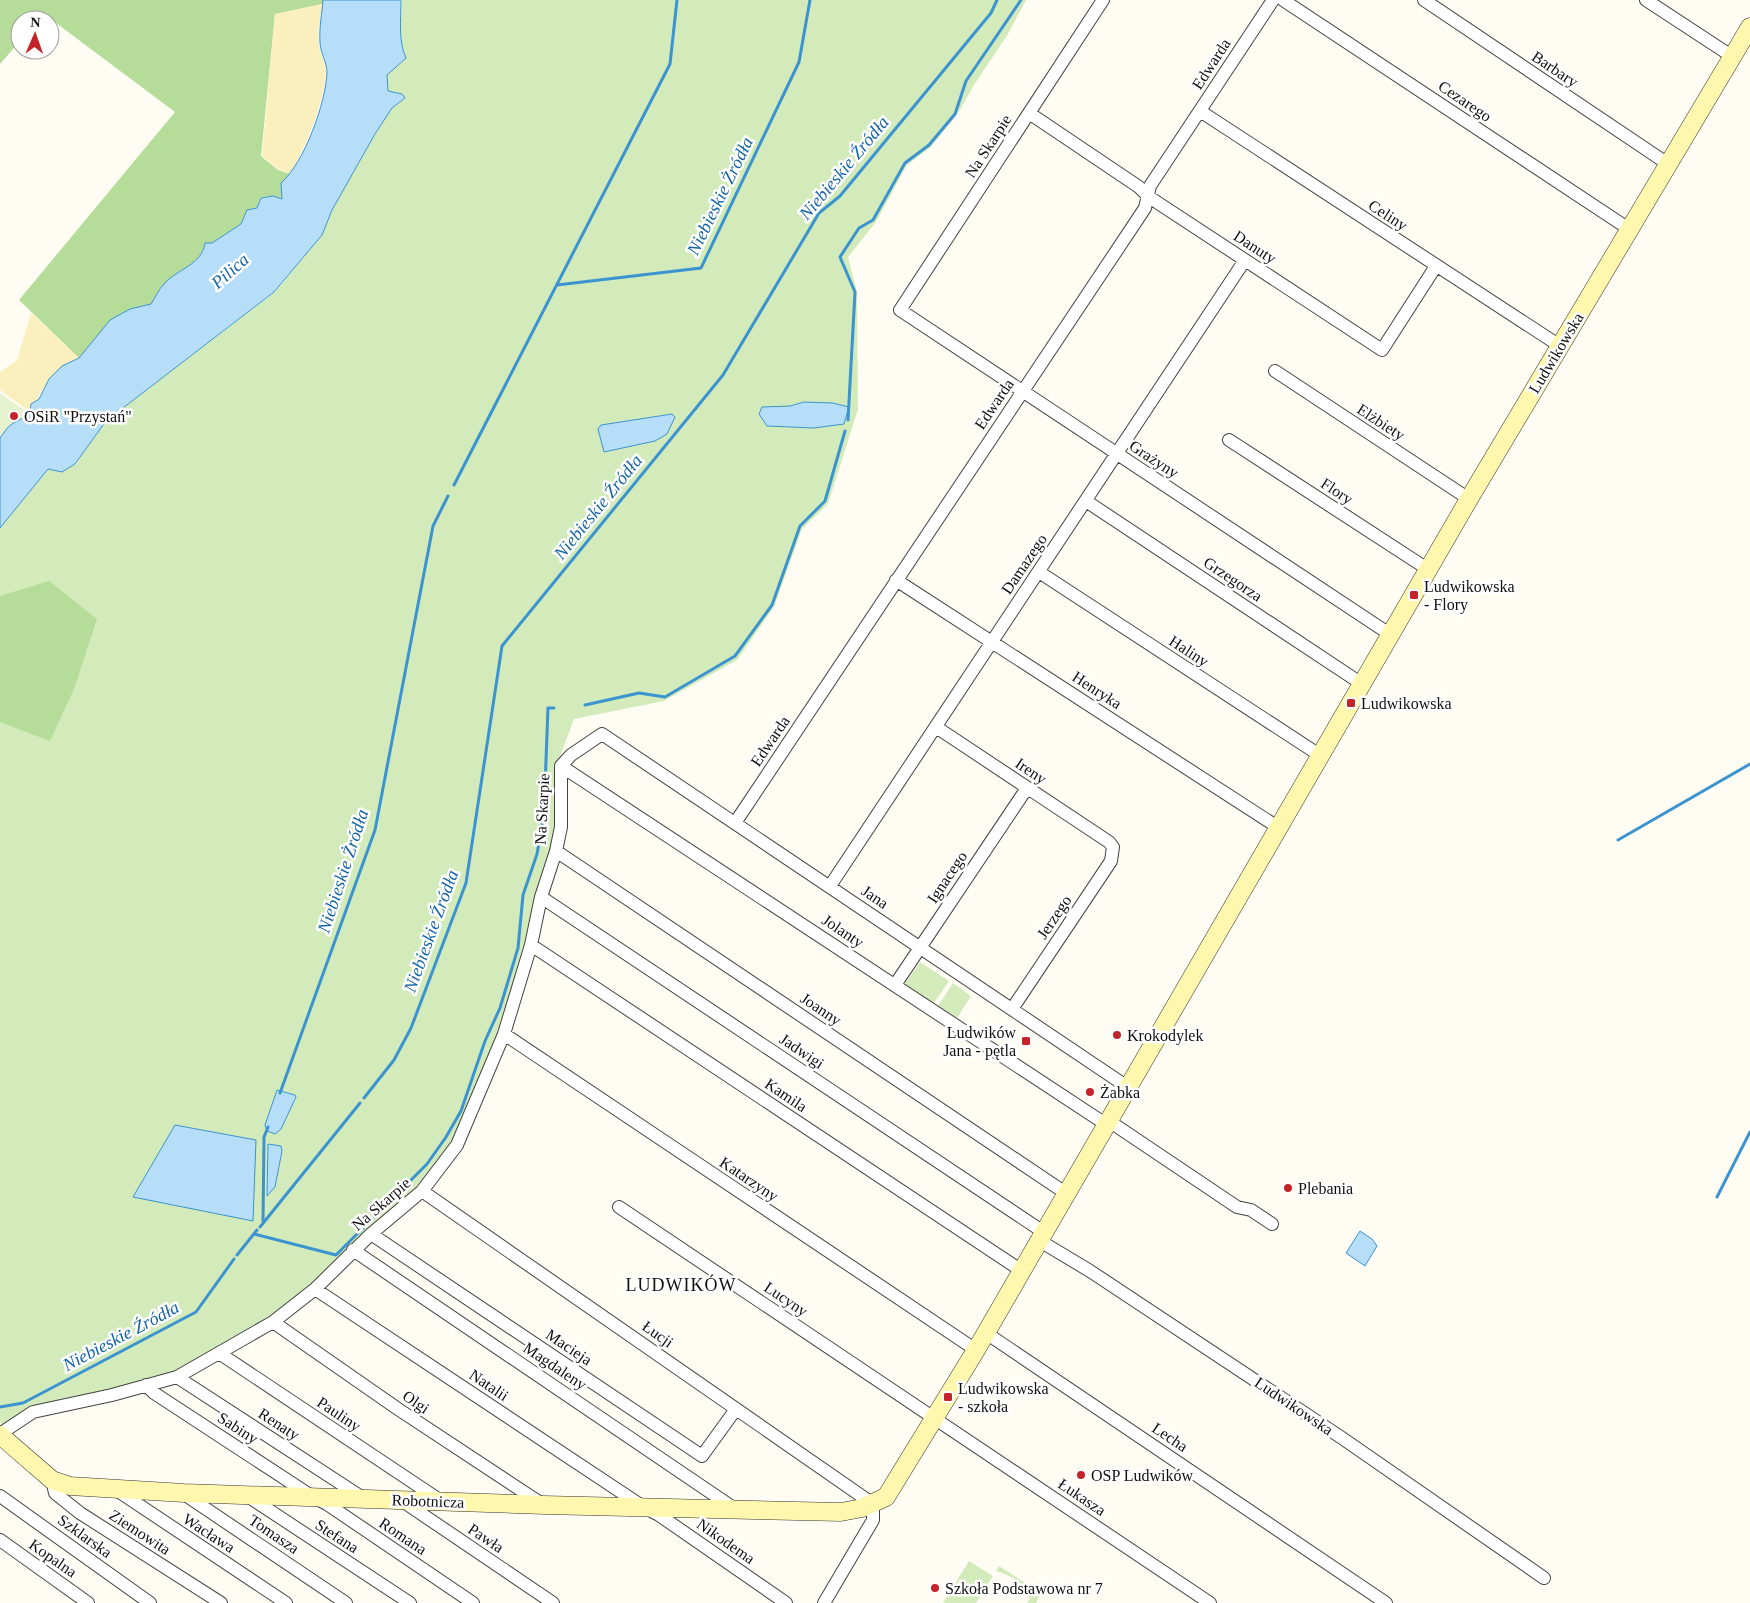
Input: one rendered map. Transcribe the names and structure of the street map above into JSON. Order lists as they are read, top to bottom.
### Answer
{
  "streets": {
    "street": [
      "Edwarda",
      "Barbary",
      "Cezarego",
      "Na Skarpie",
      "Celiny",
      "Danuty",
      "Ludwikowska",
      "Elżbiety",
      "Grażyny",
      "Flory",
      "Damazego",
      "Grzegorza",
      "Haliny",
      "Henryka",
      "Ireny",
      "Ignacego",
      "Jana",
      "Jerzego",
      "Jolanty",
      "Joanny",
      "Jadwigi",
      "Kamila",
      "Katarzyny",
      "Lucyny",
      "Łucji",
      "Macieja",
      "Magdaleny",
      "Natalii",
      "Olgi",
      "Pauliny",
      "Renaty",
      "Sabiny",
      "Lecha",
      "Łukasza",
      "Robotnicza",
      "Ziemowita",
      "Wacława",
      "Tomasza",
      "Szklarska",
      "Stefana",
      "Romana",
      "Pawła",
      "Nikodema",
      "Kopalna"
    ]
  },
  "crossings": [
    ["Edwarda", "Celiny"],
    ["Edwarda", "Danuty"],
    ["Edwarda", "Grażyny"],
    ["Edwarda", "Henryka"],
    ["Edwarda", "Jana"],
    ["Barbary", "Ludwikowska"],
    ["Cezarego", "Ludwikowska"],
    ["Na Skarpie", "Danuty"],
    ["Na Skarpie", "Grażyny"],
    ["Na Skarpie", "Jana"],
    ["Na Skarpie", "Jolanty"],
    ["Na Skarpie", "Joanny"],
    ["Na Skarpie", "Jadwigi"],
    ["Na Skarpie", "Kamila"],
    ["Na Skarpie", "Katarzyny"],
    ["Na Skarpie", "Łucji"],
    ["Na Skarpie", "Macieja"],
    ["Na Skarpie", "Magdaleny"],
    ["Na Skarpie", "Natalii"],
    ["Na Skarpie", "Olgi"],
    ["Na Skarpie", "Pauliny"],
    ["Na Skarpie", "Renaty"],
    ["Na Skarpie", "Sabiny"],
    ["Na Skarpie", "Robotnicza"],
    ["Celiny", "Danuty"],
    ["Celiny", "Ludwikowska"],
    ["Danuty", "Damazego"],
    ["Ludwikowska", "Elżbiety"],
    ["Ludwikowska", "Grażyny"],
    ["Ludwikowska", "Flory"],
    ["Ludwikowska", "Grzegorza"],
    ["Ludwikowska", "Haliny"],
    ["Ludwikowska", "Henryka"],
    ["Ludwikowska", "Jana"],
    ["Ludwikowska", "Jolanty"],
    ["Ludwikowska", "Joanny"],
    ["Ludwikowska", "Jadwigi"],
    ["Ludwikowska", "Kamila"],
    ["Ludwikowska", "Katarzyny"],
    ["Ludwikowska", "Lucyny"],
    ["Ludwikowska", "Łucji"],
    ["Ludwikowska", "Lecha"],
    ["Ludwikowska", "Łukasza"],
    ["Ludwikowska", "Robotnicza"],
    ["Grażyny", "Damazego"],
    ["Damazego", "Grzegorza"],
    ["Damazego", "Haliny"],
    ["Damazego", "Henryka"],
    ["Damazego", "Ireny"],
    ["Damazego", "Jana"],
    ["Ireny", "Ignacego"],
    ["Ireny", "Jerzego"],
    ["Ignacego", "Jana"],
    ["Ignacego", "Jolanty"],
    ["Jana", "Jerzego"],
    ["Lucyny", "Łukasza"],
    ["Łucji", "Macieja"],
    ["Łucji", "Robotnicza"],
    ["Magdaleny", "Robotnicza"],
    ["Natalii", "Robotnicza"],
    ["Natalii", "Nikodema"],
    ["Olgi", "Robotnicza"],
    ["Pauliny", "Robotnicza"],
    ["Renaty", "Robotnicza"],
    ["Sabiny", "Robotnicza"],
    ["Sabiny", "Romana"],
    ["Robotnicza", "Ziemowita"],
    ["Robotnicza", "Wacława"],
    ["Robotnicza", "Tomasza"],
    ["Robotnicza", "Stefana"],
    ["Robotnicza", "Romana"],
    ["Robotnicza", "Pawła"],
    ["Robotnicza", "Nikodema"]
  ],
  "districts": ["LUDWIKÓW"],
  "water": ["Niebieskie Źródła", "Niebieskie Żródła", "Pilica"],
  "places": {
    "other": [
      "OSiR \"Przystań\"",
      "Krokodylek",
      "Żabka",
      "Plebania",
      "OSP Ludwików",
      "Szkoła Podstawowa nr 7"
    ],
    "transit": [
      "Ludwikowska - Flory",
      "Ludwikowska",
      "Ludwików Jana - pętla",
      "Ludwikowska - szkoła"
    ]
  },
  "north": "top"
}
